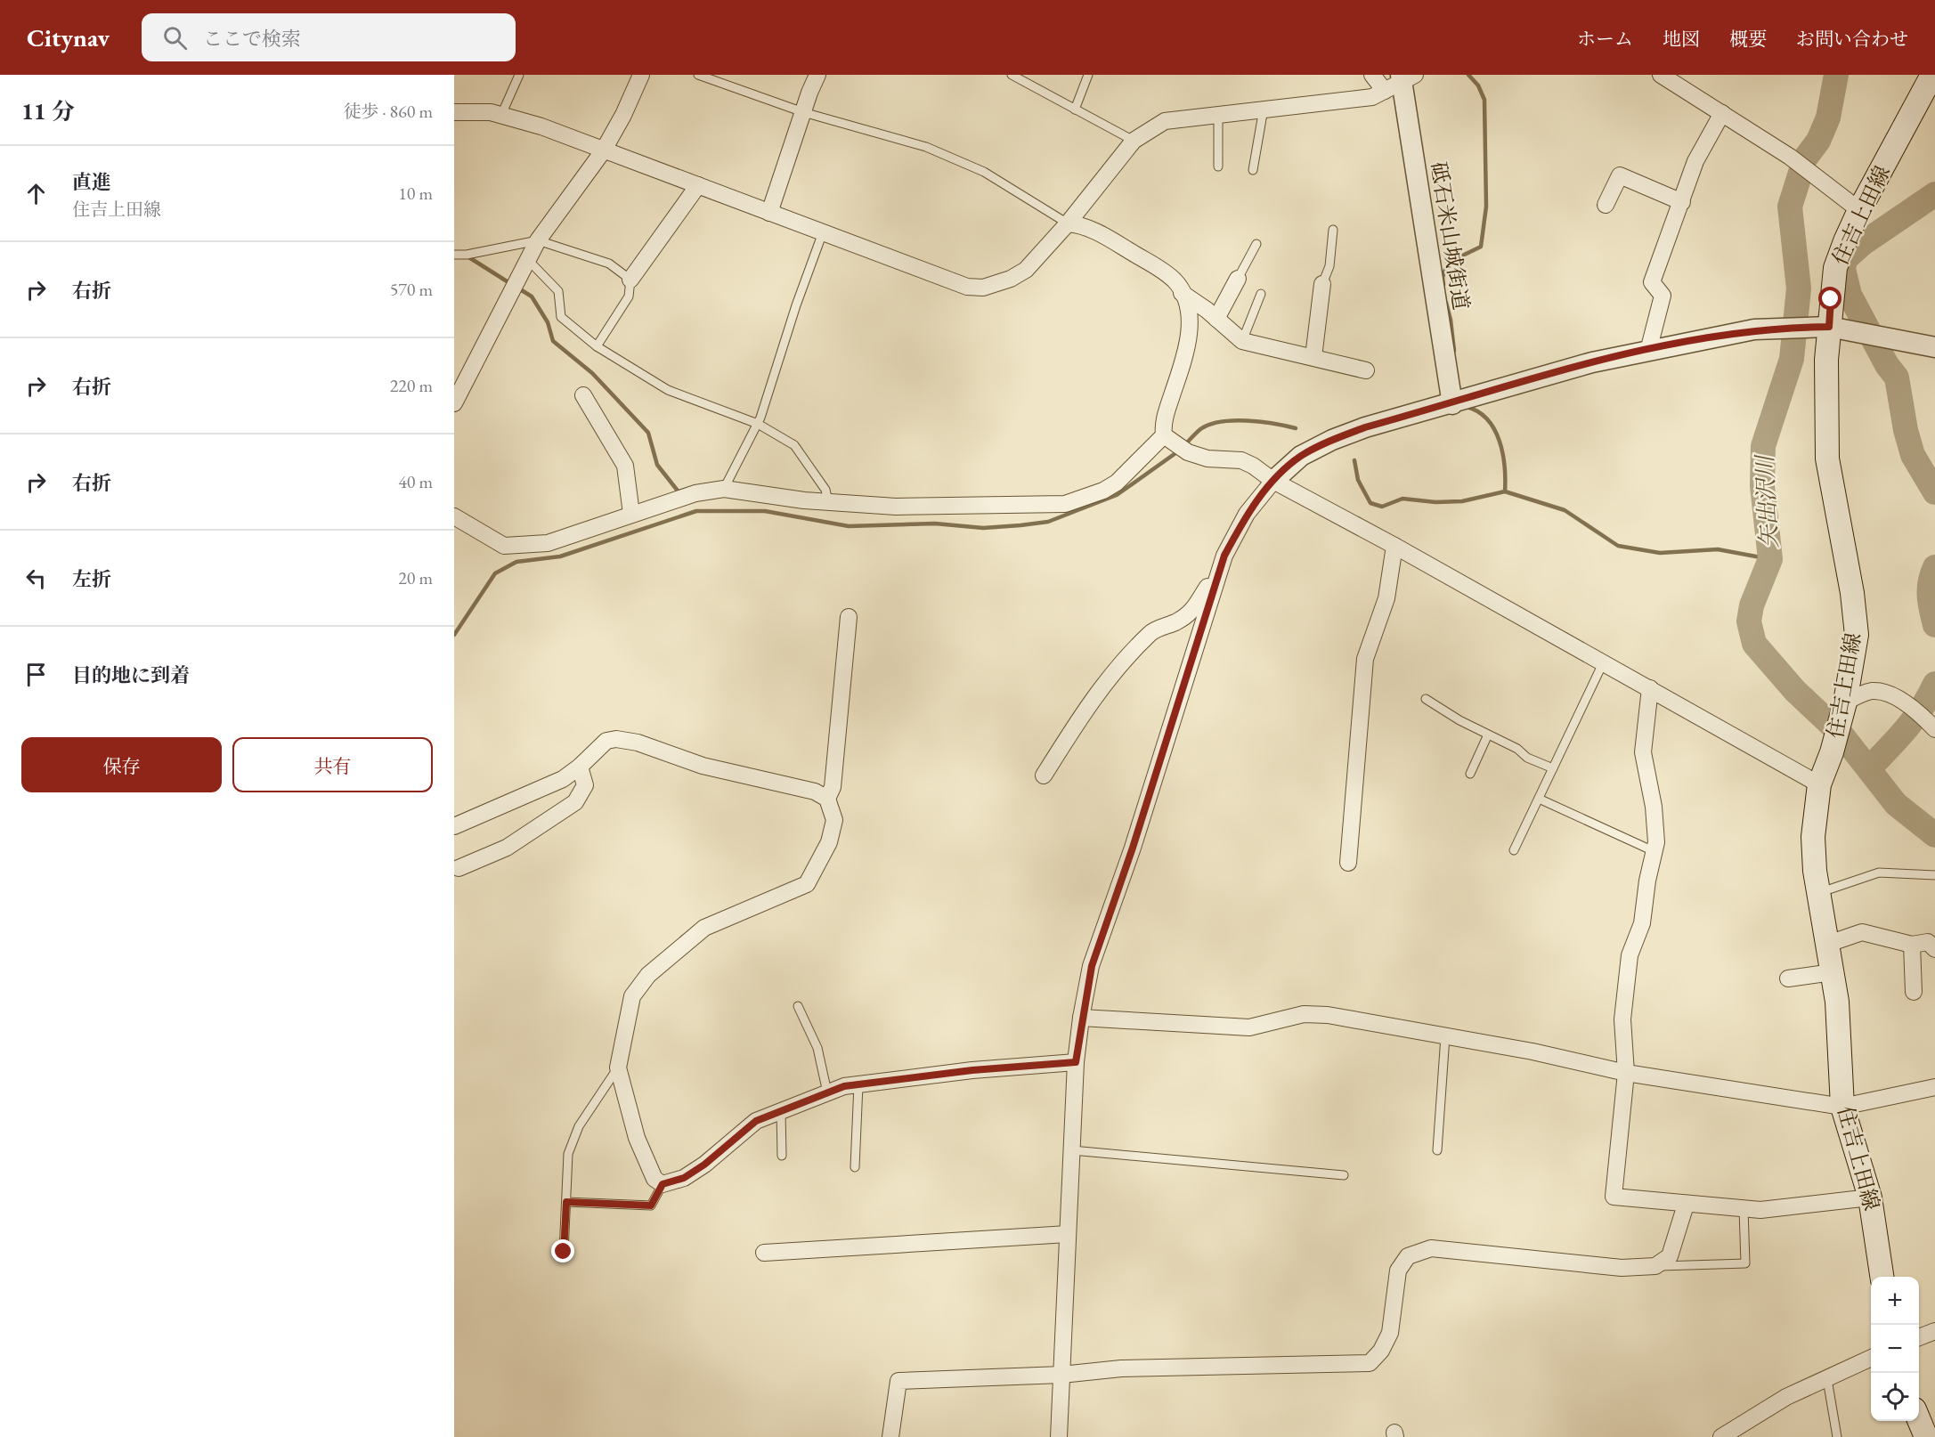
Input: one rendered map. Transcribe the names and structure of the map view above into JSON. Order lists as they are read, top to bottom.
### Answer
{
  "streets": {
    "main road": ["住吉上田線"],
    "street": ["砥石米山城街道"]
  },
  "water": ["矢出沢川"],
  "page": {
    "header": "Citynav",
    "search": "ここで検索",
    "nav": [
      "ホーム",
      "地図",
      "概要",
      "お問い合わせ"
    ],
    "heading": ["11 分", "徒歩 · 860 m"],
    "list": [
      ["直進", "住吉上田線", "10 m"],
      ["右折", "570 m"],
      ["右折", "220 m"],
      ["右折", "40 m"],
      ["左折", "20 m"],
      "目的地に到着"
    ],
    "buttons": ["保存", "共有"],
    "map_buttons": ["+", "−"]
  }
}
